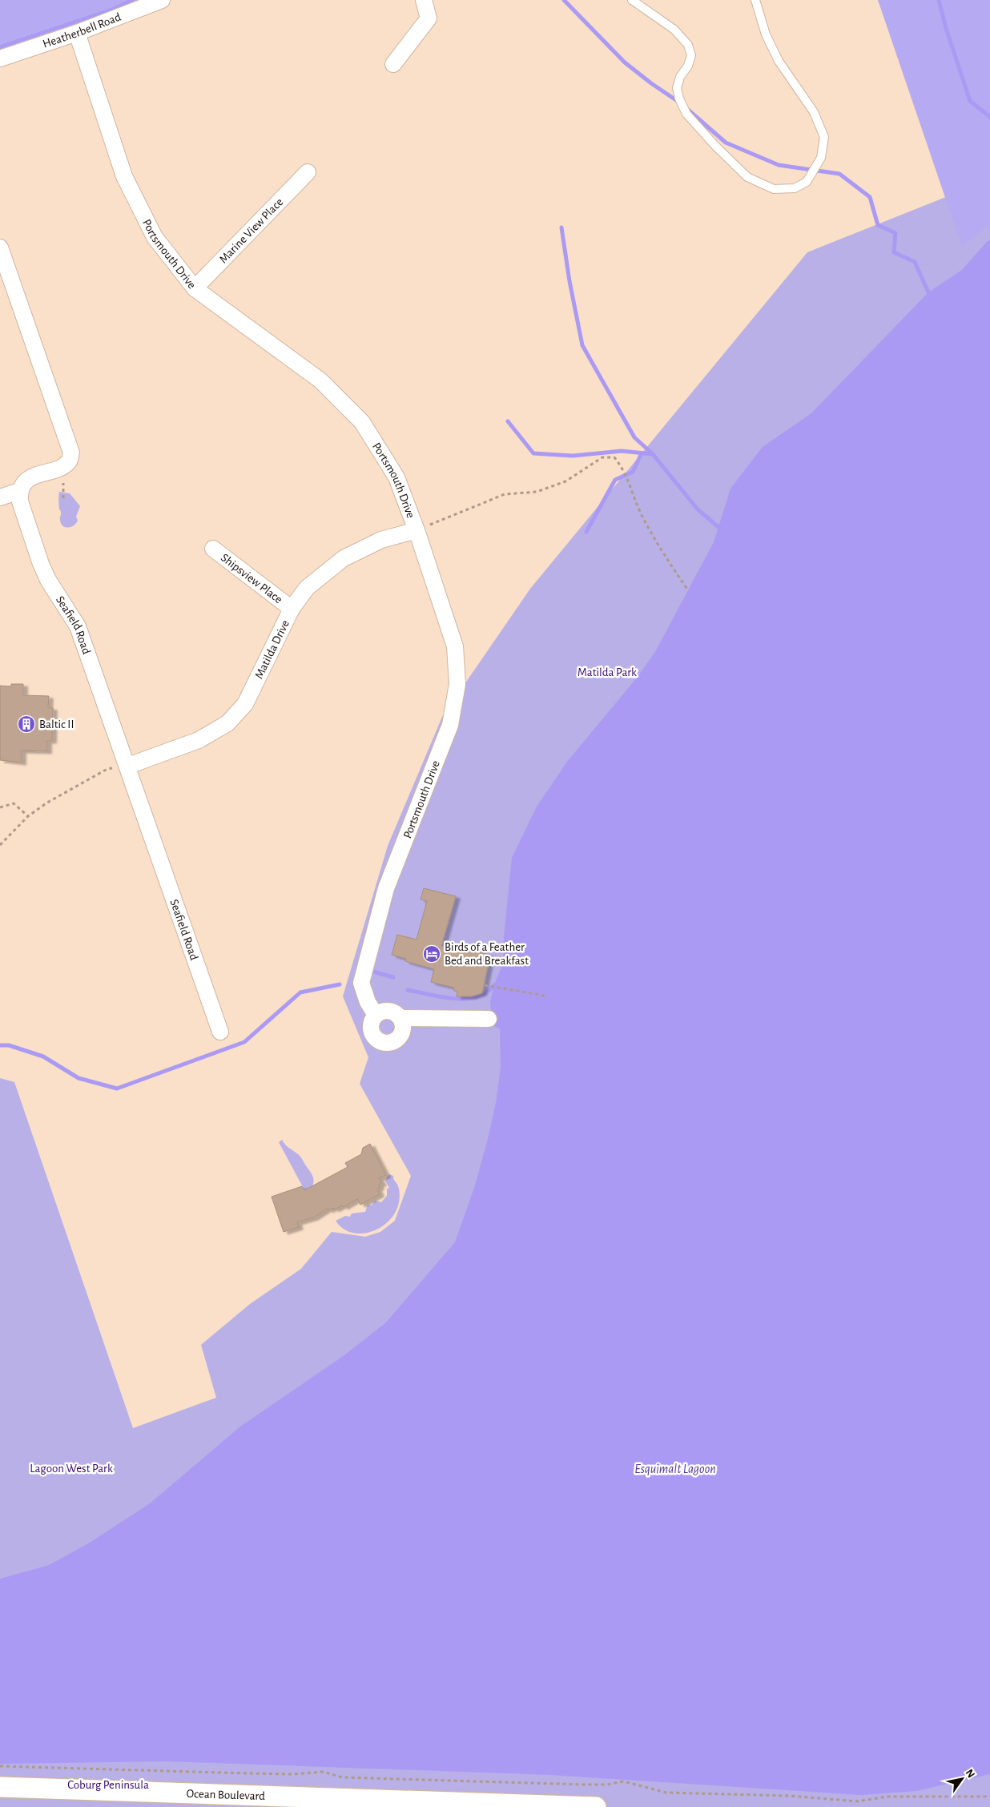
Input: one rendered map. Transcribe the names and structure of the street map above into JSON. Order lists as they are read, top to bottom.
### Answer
{
  "streets": {
    "street": [
      "Heatherbell Road",
      "Marine View Place",
      "Portsmouth Drive",
      "Shipsview Place",
      "Seafield Road",
      "Matilda Drive",
      "Ocean Boulevard"
    ]
  },
  "crossings": [
    ["Heatherbell Road", "Portsmouth Drive"],
    ["Marine View Place", "Portsmouth Drive"],
    ["Portsmouth Drive", "Matilda Drive"],
    ["Shipsview Place", "Matilda Drive"],
    ["Seafield Road", "Matilda Drive"]
  ],
  "water": ["Esquimalt Lagoon"],
  "parks": ["Matilda Park", "Lagoon West Park", "Coburg Peninsula"],
  "places": {
    "building": ["Baltic II"],
    "hotel": ["Birds of a Feather Bed and Breakfast"]
  },
  "north": "top right"
}
